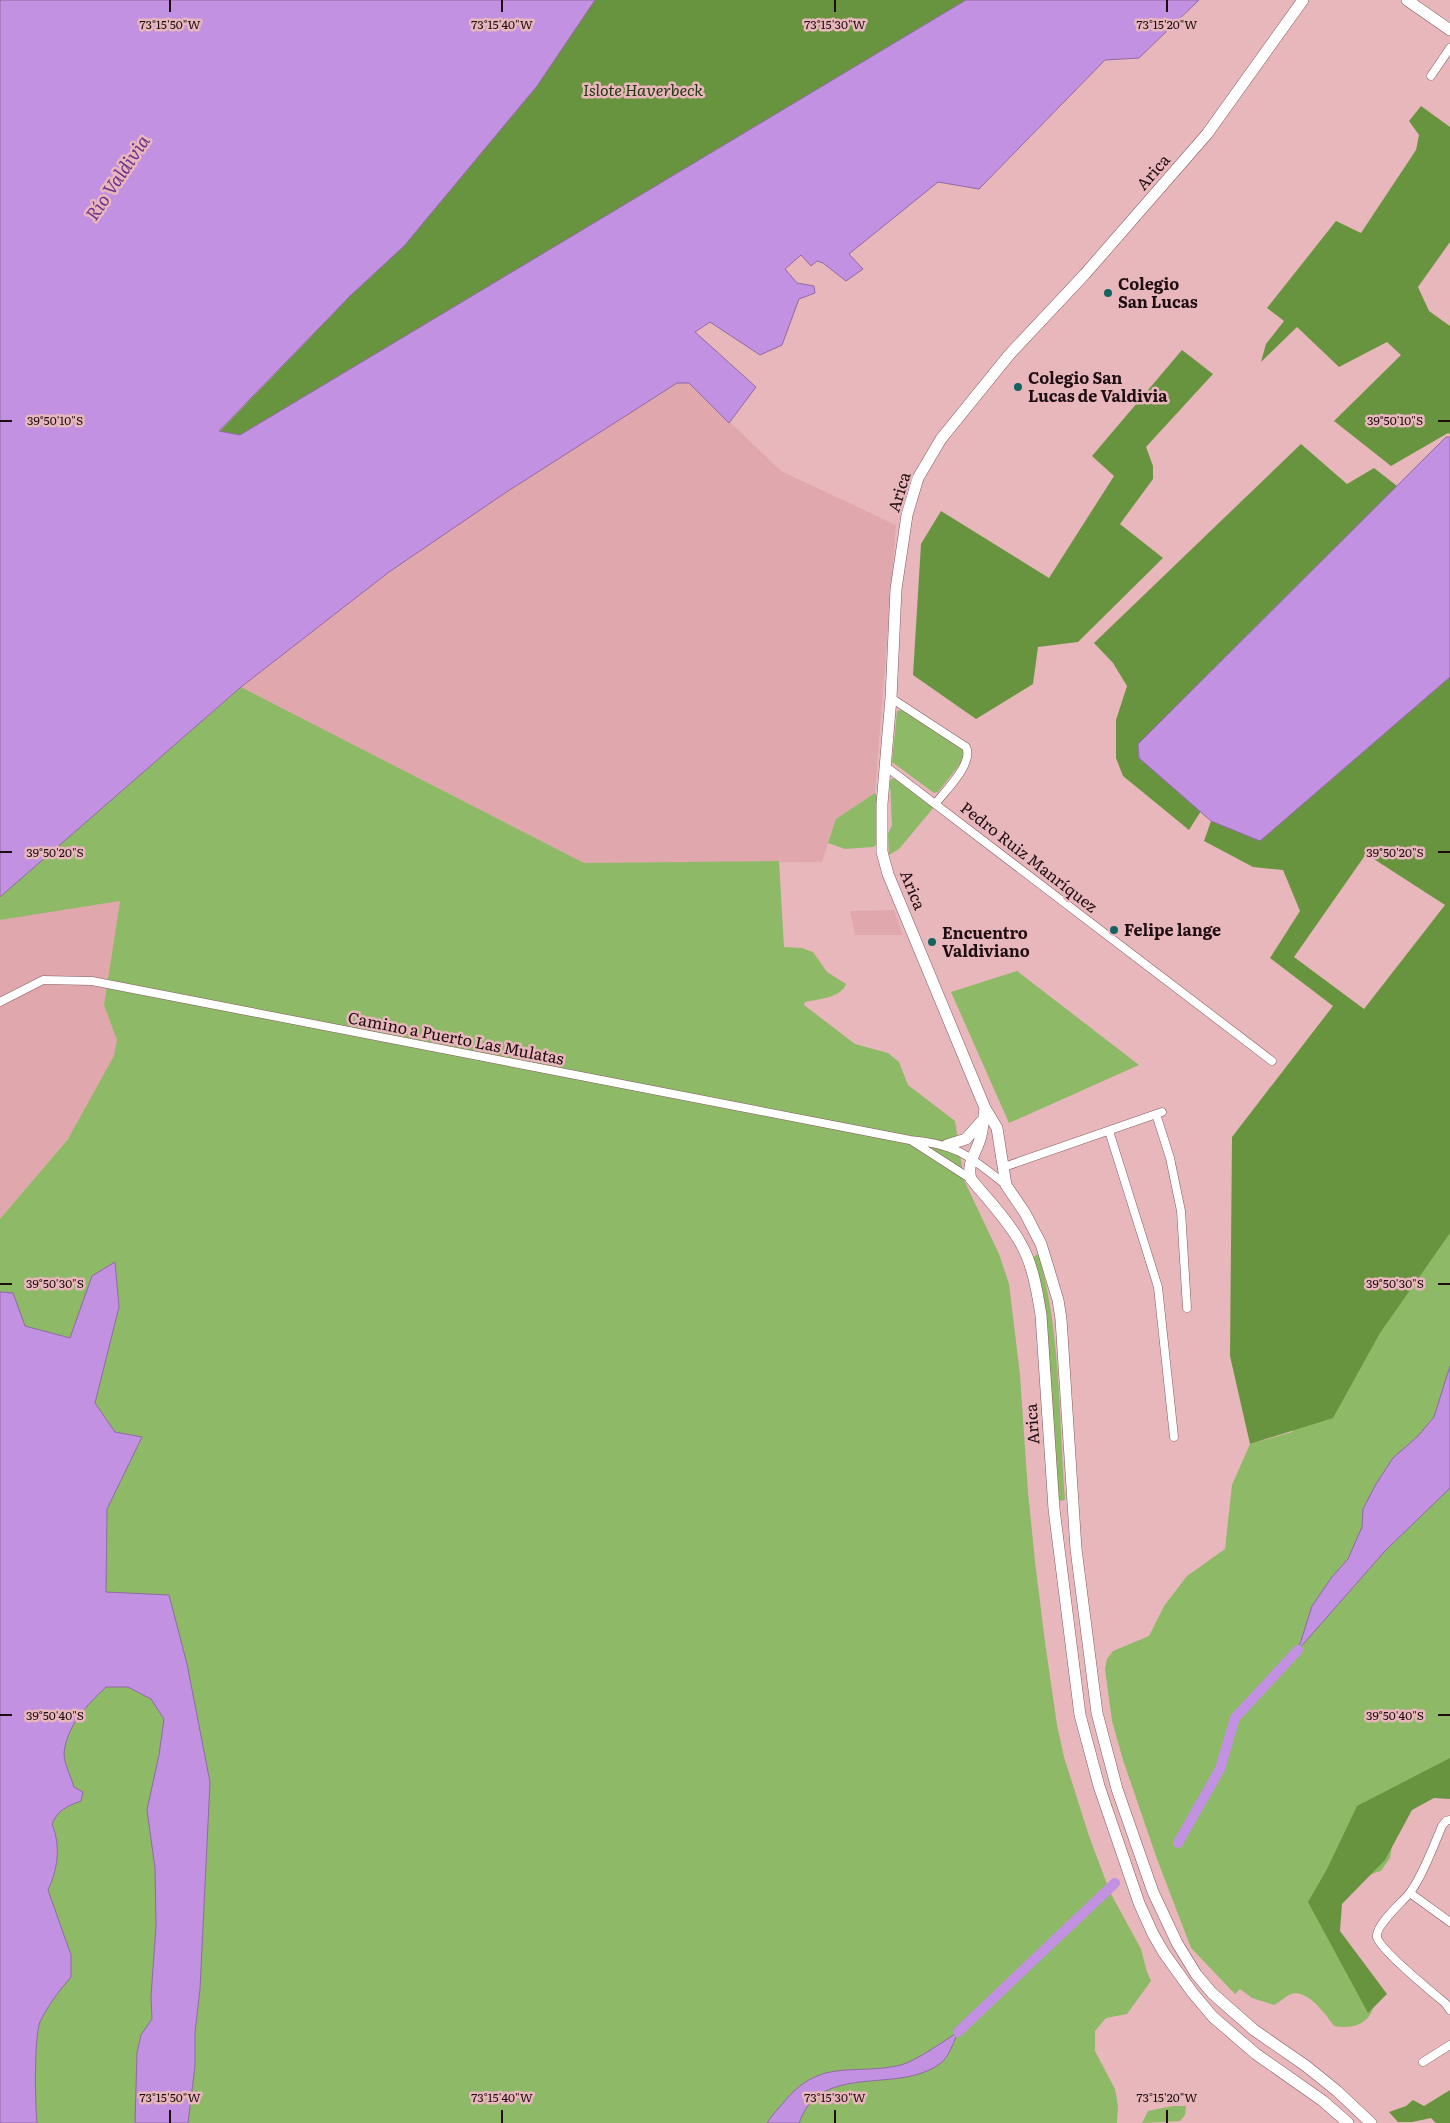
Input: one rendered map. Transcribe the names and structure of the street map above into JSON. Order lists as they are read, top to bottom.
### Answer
{
  "streets": {
    "main road": ["Arica"],
    "street": ["Pedro Ruiz Manríquez", "Camino a Puerto Las Mulatas"]
  },
  "crossings": [
    ["Arica", "Pedro Ruiz Manríquez"],
    ["Arica", "Camino a Puerto Las Mulatas"]
  ],
  "water": ["Río Valdivia"],
  "parks": ["Islote Haverbeck"],
  "places": [
    "Colegio San Lucas",
    "Colegio San Lucas de Valdivia",
    "Felipe lange",
    "Encuentro Valdiviano"
  ],
  "coordinates": [
    "73°15'50\"W",
    "73°15'40\"W",
    "73°15'30\"W",
    "73°15'20\"W",
    "39°50'10\"S",
    "39°50'20\"S",
    "39°50'30\"S",
    "39°50'40\"S"
  ]
}
